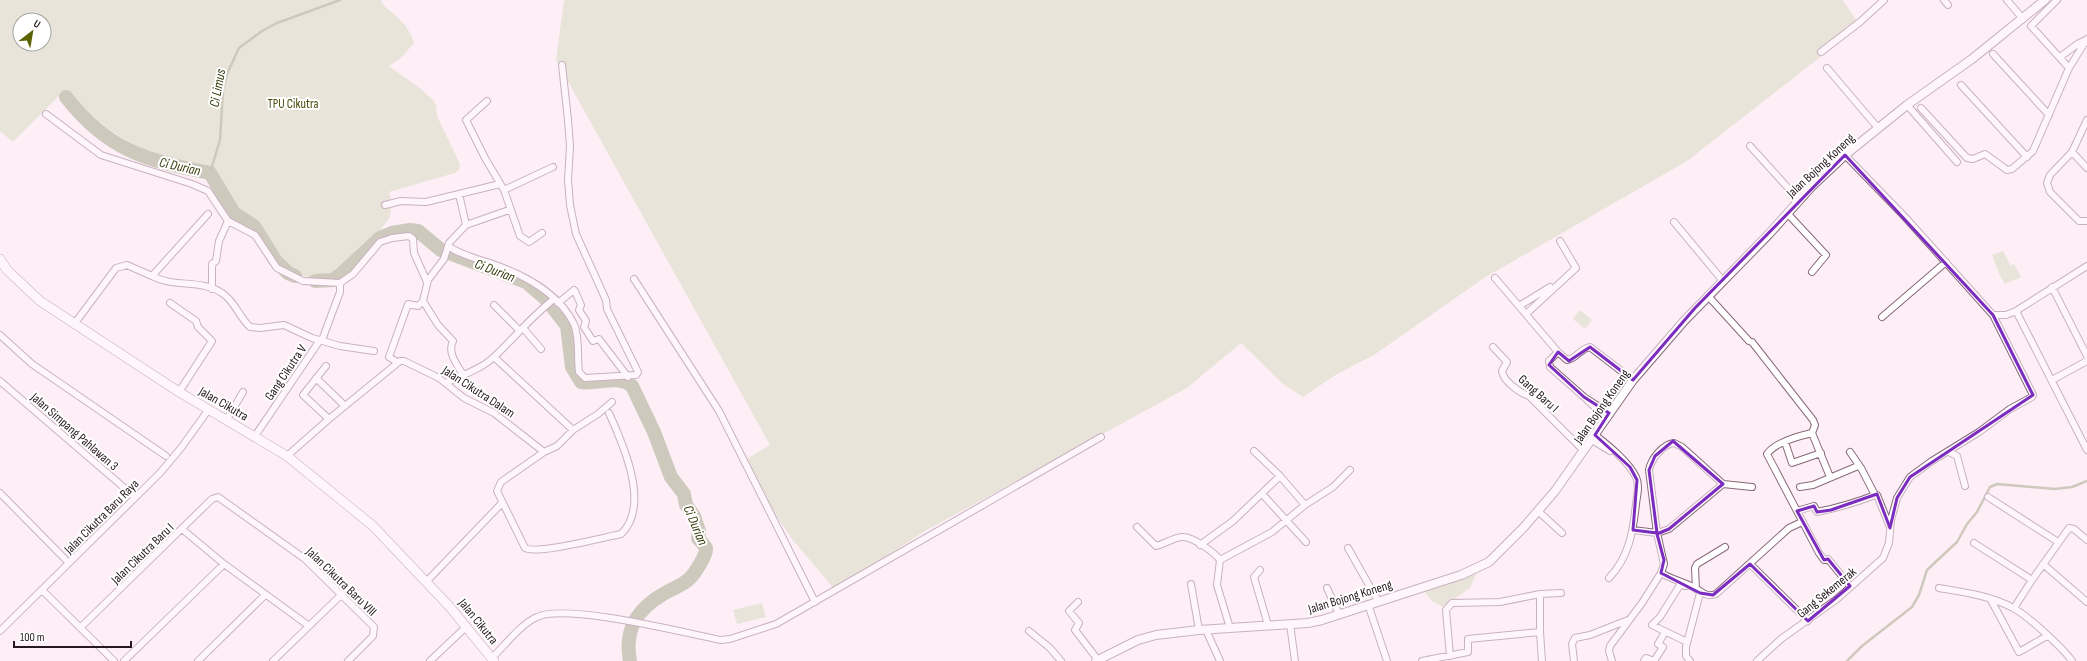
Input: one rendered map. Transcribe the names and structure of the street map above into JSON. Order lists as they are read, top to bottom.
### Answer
{
  "streets": {
    "main road": ["Jalan Cikutra"],
    "street": [
      "Jalan Bojong Koneng",
      "Gang Cikutra V",
      "Jalan Cikutra Dalam",
      "Gang Baru I",
      "Jalan Simpang Pahlawan 3",
      "Jalan Cikutra Baru Raya",
      "Jalan Cikutra Baru I",
      "Jalan Cikutra Baru VIII",
      "Gang Sekemerak"
    ]
  },
  "crossings": [
    ["Jalan Bojong Koneng", "Gang Baru I"],
    ["Gang Cikutra V", "Jalan Cikutra"],
    ["Jalan Cikutra", "Jalan Cikutra Baru Raya"],
    ["Jalan Simpang Pahlawan 3", "Jalan Cikutra Baru Raya"],
    ["Jalan Cikutra Baru I", "Jalan Cikutra Baru VIII"]
  ],
  "water": ["Ci Limus", "Ci Durian"],
  "parks": ["TPU Cikutra"],
  "scale_bar": "100 m",
  "north": "top right"
}
